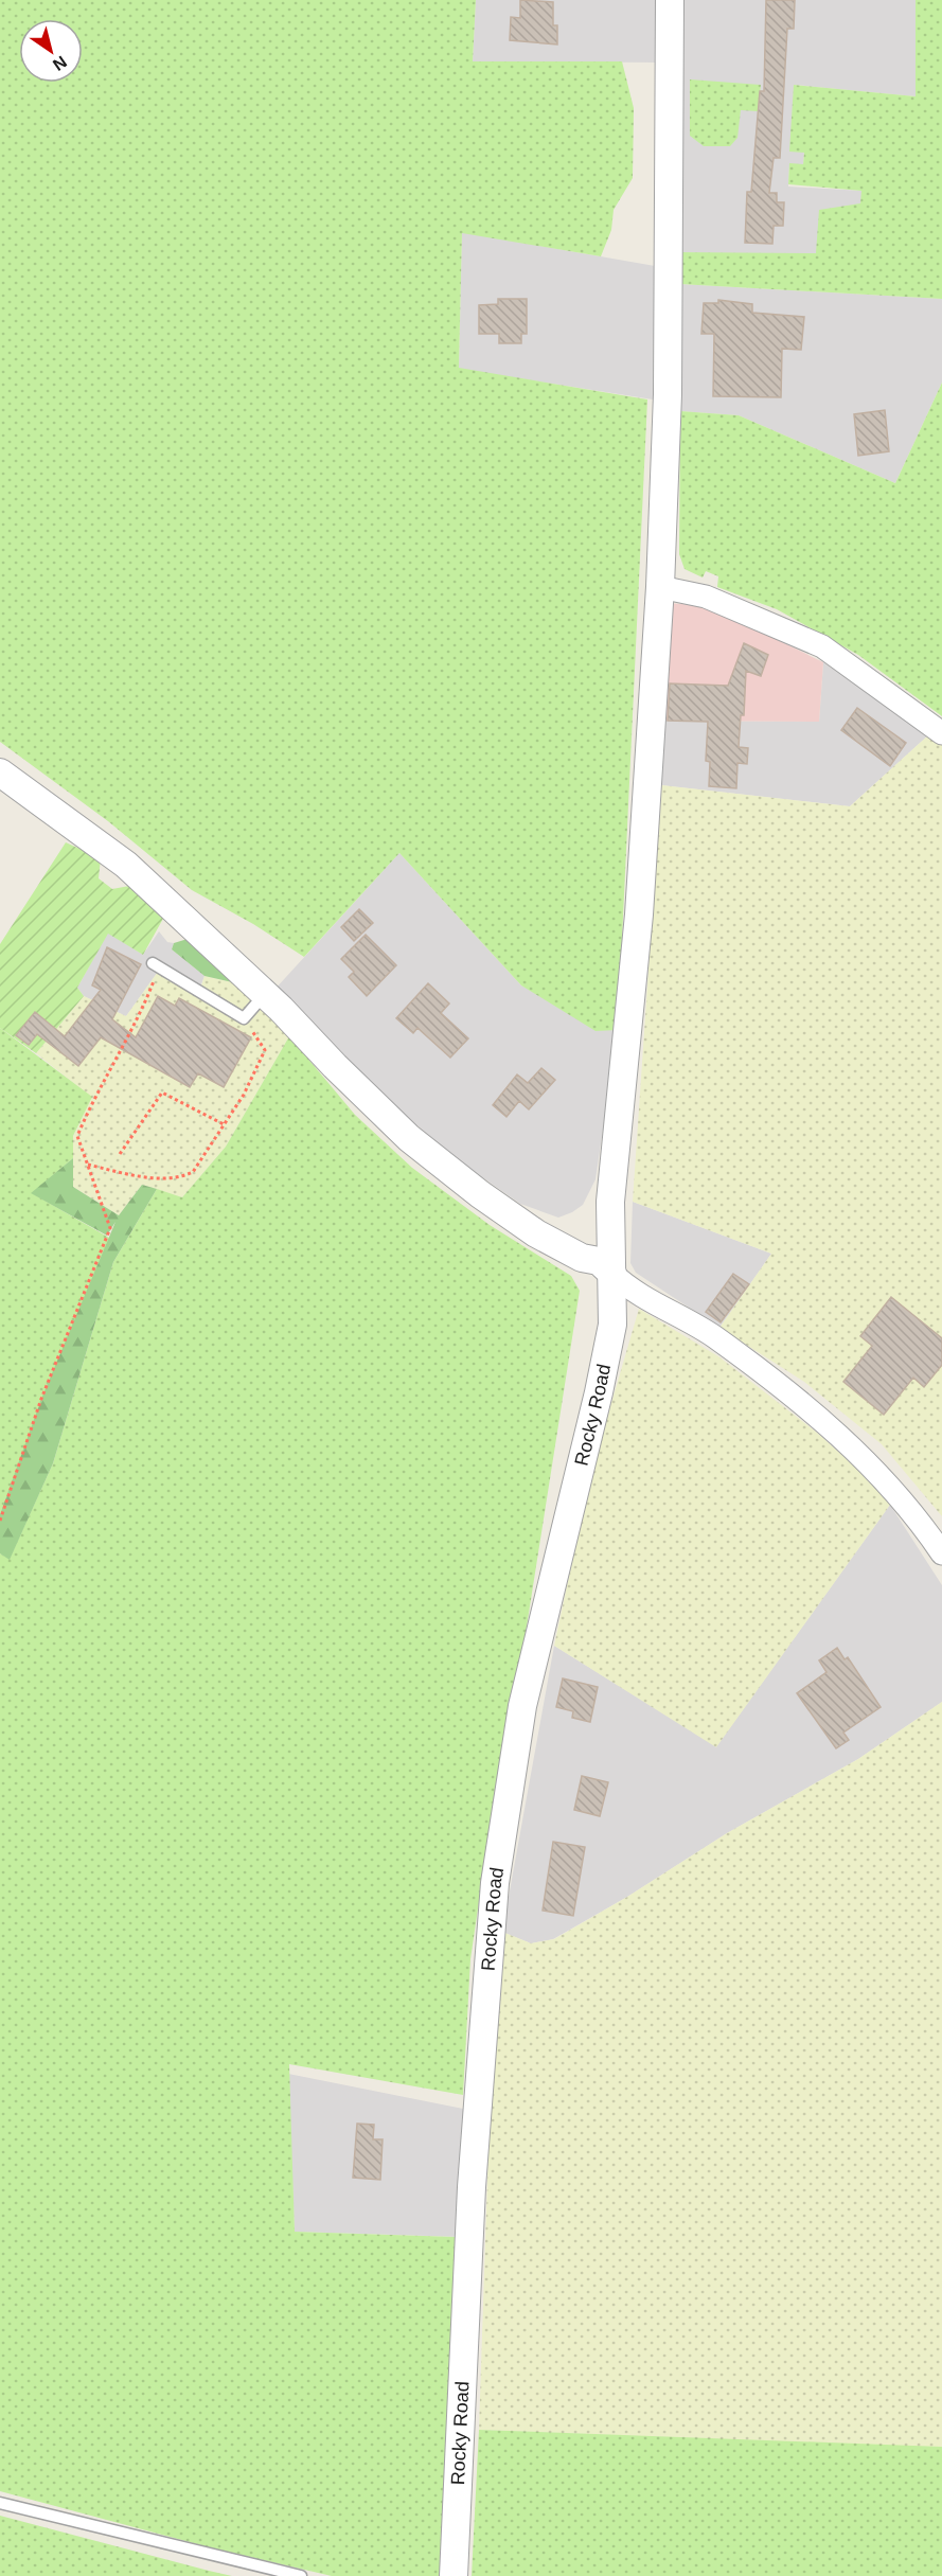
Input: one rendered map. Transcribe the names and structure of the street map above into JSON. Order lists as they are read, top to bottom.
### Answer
{
  "streets": {
    "street": ["Rocky Road"]
  },
  "north": "bottom right"
}
